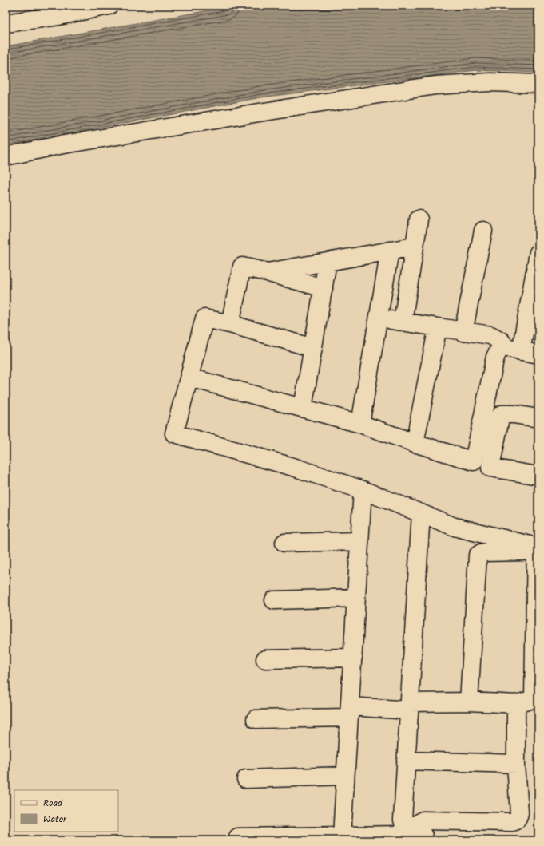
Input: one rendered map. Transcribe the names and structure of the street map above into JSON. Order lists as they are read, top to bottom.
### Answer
{
  "legend": ["Road", "Water"]
}
